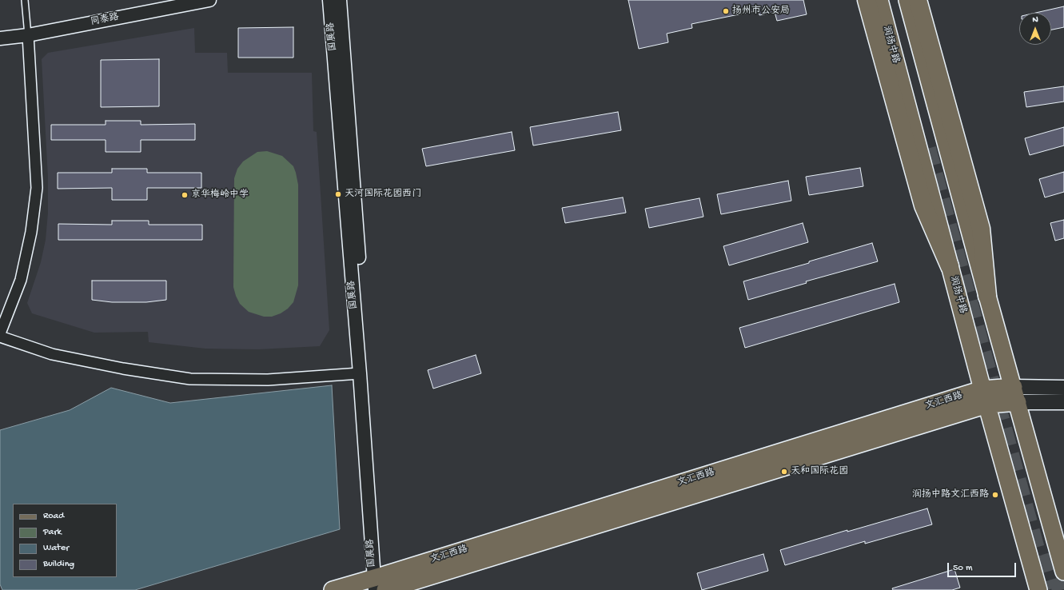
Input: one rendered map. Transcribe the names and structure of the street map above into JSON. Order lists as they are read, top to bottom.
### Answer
{
  "streets": {
    "main road": ["润扬中路", "文汇西路"],
    "street": ["同泰路", "国展路"]
  },
  "crossings": [
    ["国展路", "文汇西路"],
    ["润扬中路", "文汇西路"]
  ],
  "places": [
    "扬州市公安局",
    "天河国际花园西门",
    "京华梅岭中学",
    "天和国际花园",
    "润扬中路文汇西路"
  ],
  "legend": [
    "Road",
    "Park",
    "Water",
    "Building"
  ],
  "scale_bar": "50 m",
  "north": "top"
}
